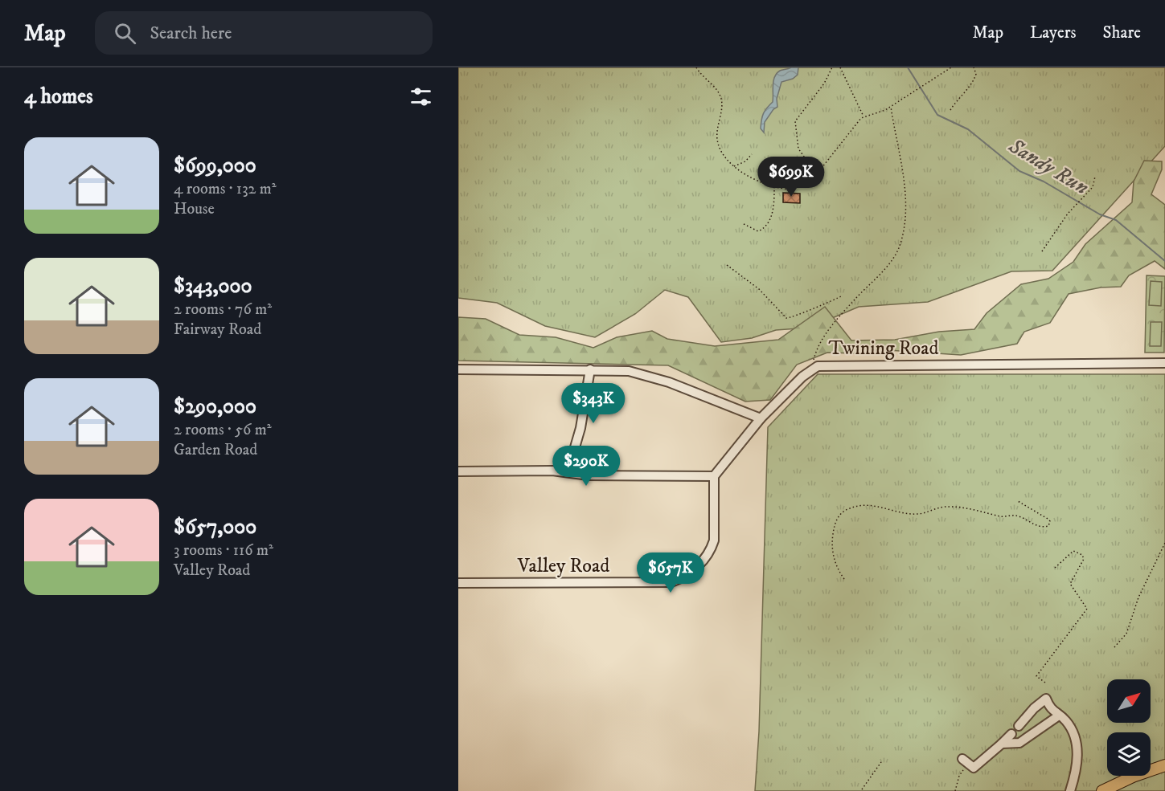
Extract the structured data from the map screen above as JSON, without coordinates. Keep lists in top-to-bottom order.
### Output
{
  "streets": {
    "street": ["Twining Road", "Valley Road"]
  },
  "water": ["Sandy Run"],
  "north": "top right",
  "page": {
    "header": "Map",
    "search": "Search here",
    "nav": ["Map", "Layers", "Share"],
    "heading": "4 homes",
    "list": [
      {
        "name": "$699,000",
        "note": "4 rooms · 132 m² · House"
      },
      {
        "name": "$343,000",
        "note": "2 rooms · 76 m² · Fairway Road"
      },
      {
        "name": "$290,000",
        "note": "2 rooms · 56 m² · Garden Road"
      },
      {
        "name": "$657,000",
        "note": "3 rooms · 116 m² · Valley Road"
      }
    ],
    "price": [
      "$699K",
      "$343K",
      "$290K",
      "$657K"
    ]
  }
}
